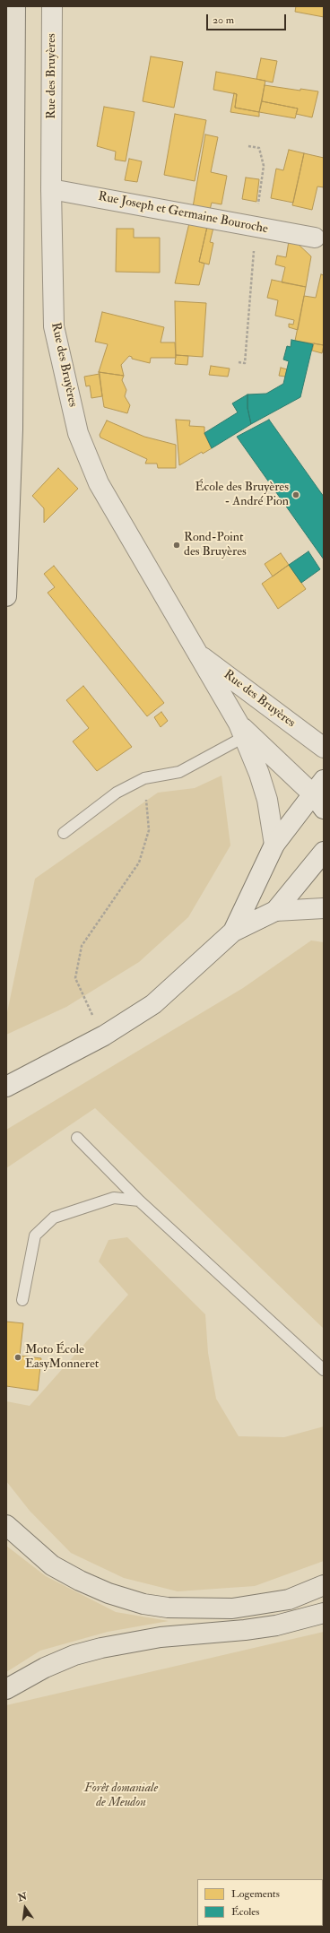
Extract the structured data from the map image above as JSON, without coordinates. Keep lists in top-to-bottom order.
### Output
{
  "streets": {
    "street": ["Rue des Bruyères", "Rue Joseph et Germaine Bouroche"]
  },
  "crossings": [
    ["Rue des Bruyères", "Rue Joseph et Germaine Bouroche"]
  ],
  "parks": ["Forêt domaniale de Meudon"],
  "places": ["École des Bruyères - André Pion", "Rond-Point des Bruyères", "Moto École EasyMonneret"],
  "legend": ["Logements", "Écoles"],
  "scale_bar": "20 m",
  "north": "top"
}
